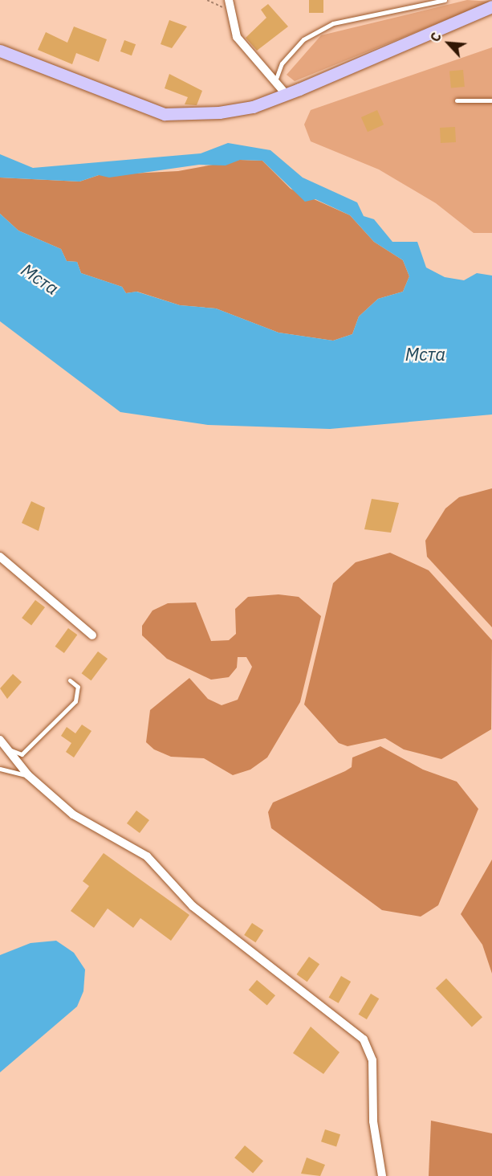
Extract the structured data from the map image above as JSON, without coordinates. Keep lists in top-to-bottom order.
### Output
{
  "water": ["Мста"],
  "north": "top left"
}
